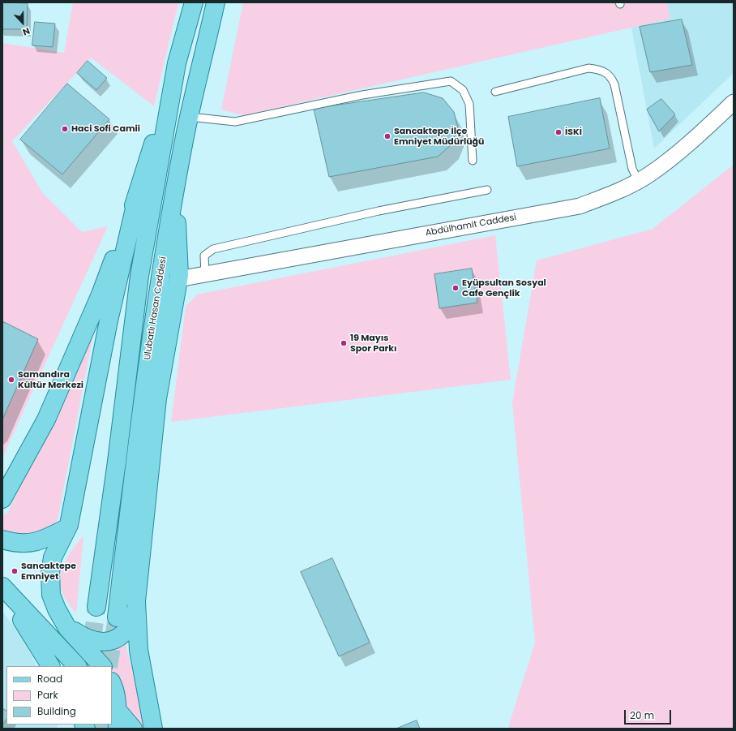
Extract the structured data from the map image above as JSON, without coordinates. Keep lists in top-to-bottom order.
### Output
{
  "streets": {
    "main road": ["Ulubatlı Hasan Caddesi"],
    "street": ["Abdülhamit Caddesi"]
  },
  "places": [
    "Haci Sofi Camii",
    "İSKİ",
    "Sancaktepe İlçe Emniyet Müdürlüğü",
    "Eyüpsultan Sosyal Cafe Gençlik",
    "19 Mayıs Spor Parkı",
    "Samandıra Kültür Merkezi",
    "Sancaktepe Emniyet"
  ],
  "legend": ["Road", "Park", "Building"],
  "scale_bar": "20 m",
  "north": "bottom"
}
